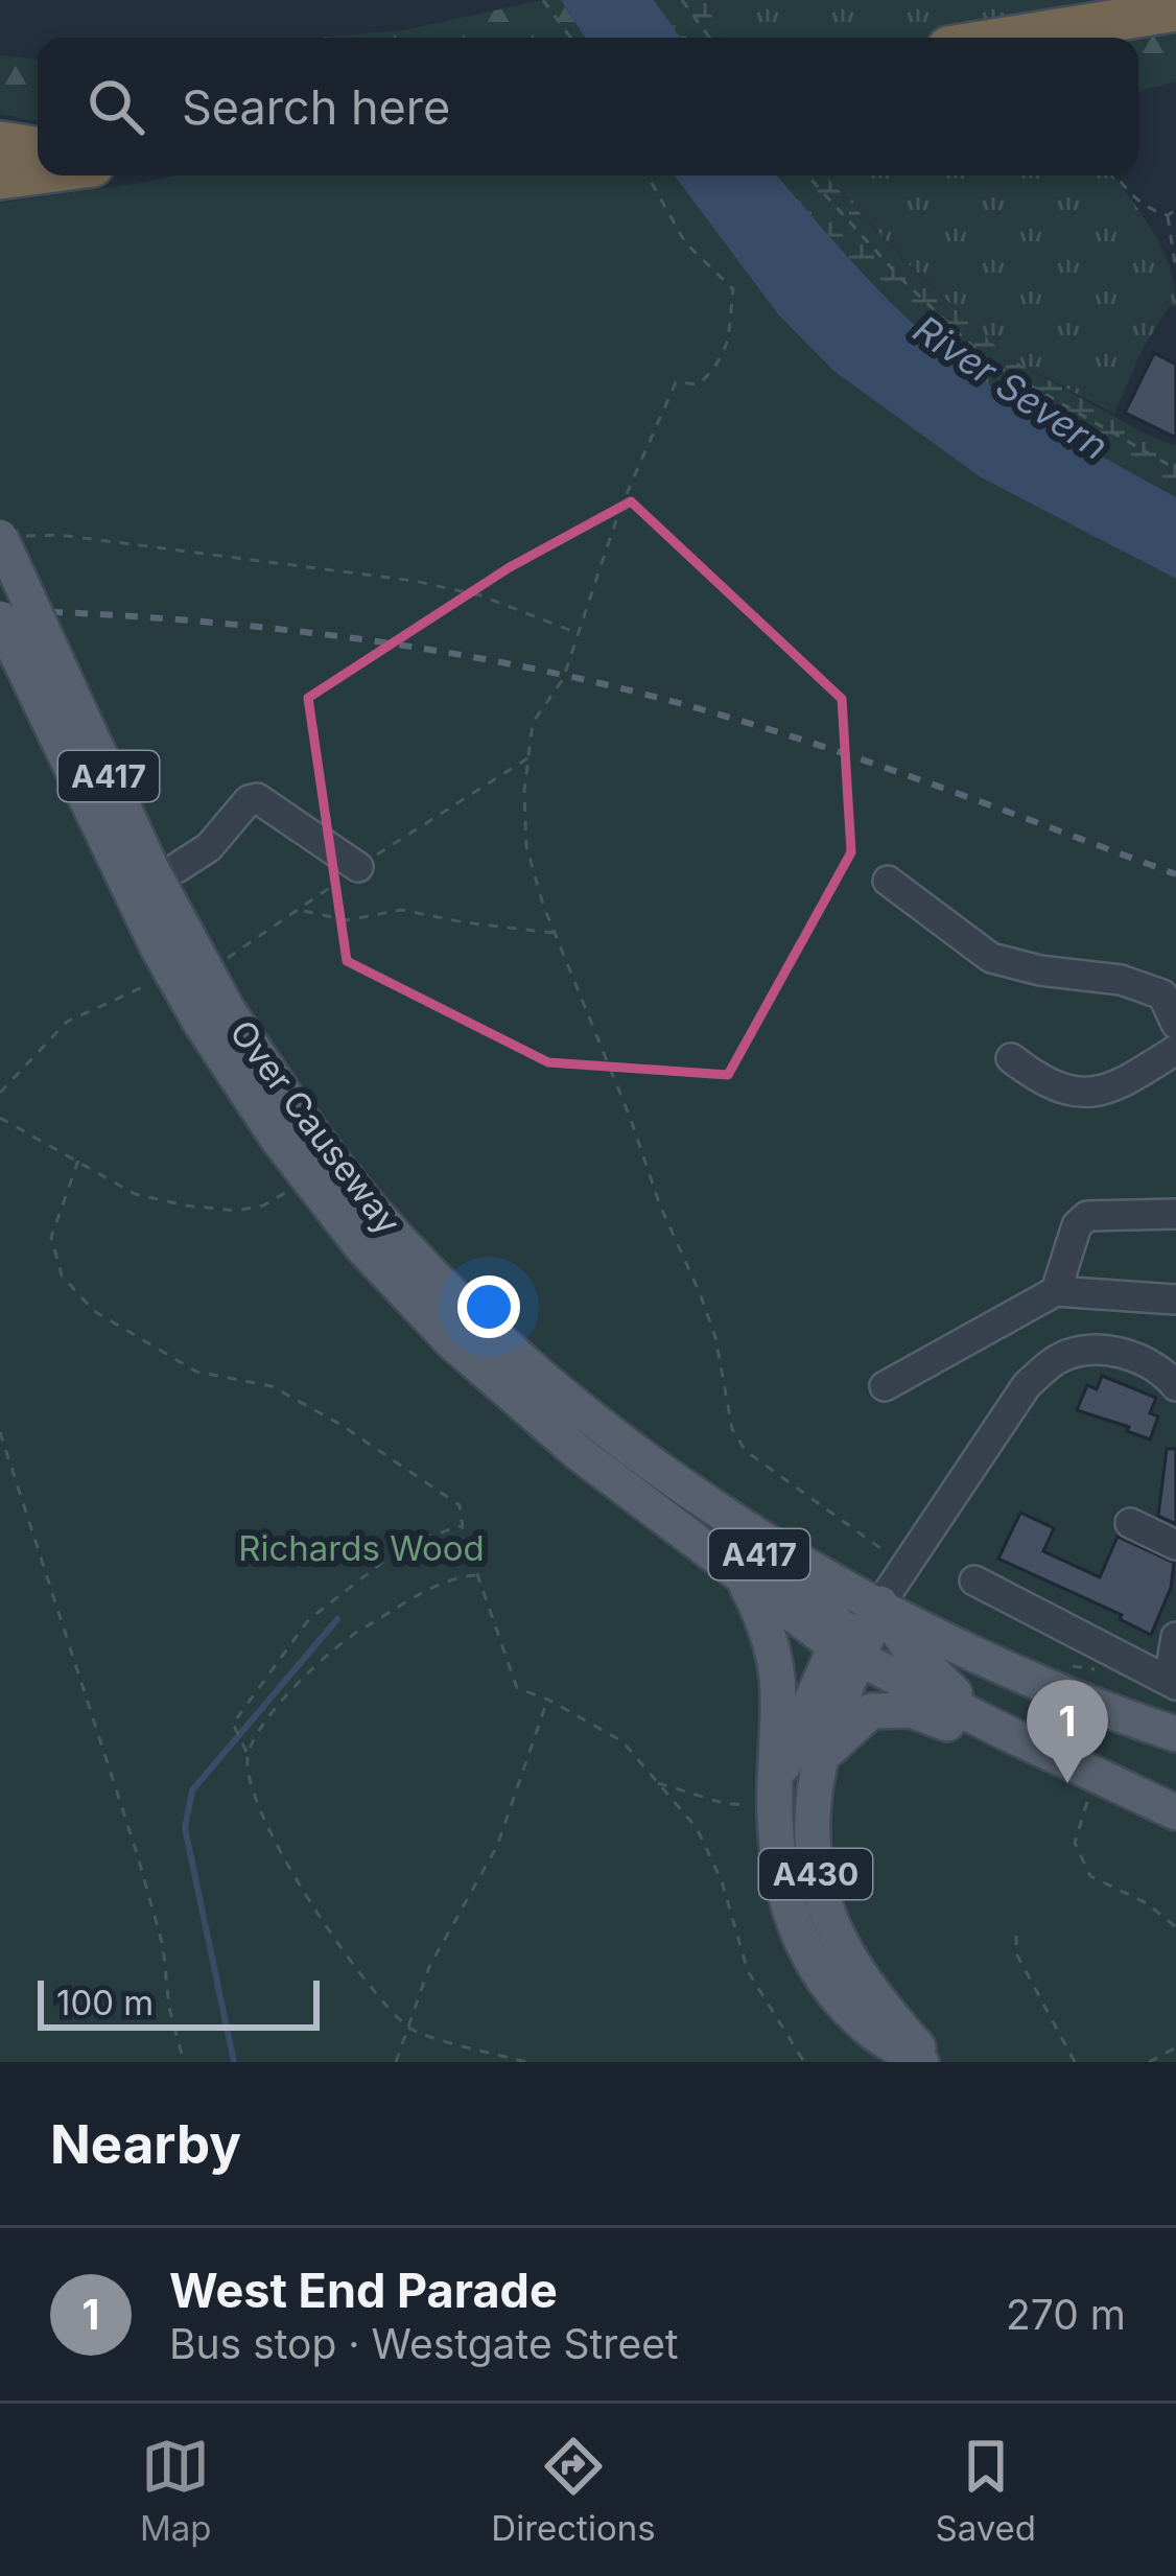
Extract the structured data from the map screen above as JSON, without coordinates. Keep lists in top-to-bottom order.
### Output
{
  "streets": {
    "main road": ["A417", "Over Causeway", "A430"]
  },
  "crossings": [
    ["A417", "Over Causeway"],
    ["A417", "A430"],
    ["Over Causeway", "A430"]
  ],
  "water": ["River Severn"],
  "parks": ["Richards Wood"],
  "scale_bar": "100 m",
  "page": {
    "search": "Search here",
    "pins": "1",
    "scale": "100 m",
    "heading": "Nearby",
    "list": [
      {
        "mark": "1",
        "name": "West End Parade",
        "note": "Bus stop · Westgate Street",
        "value": "270 m"
      }
    ],
    "nav": ["Map", "Directions", "Saved"]
  }
}
